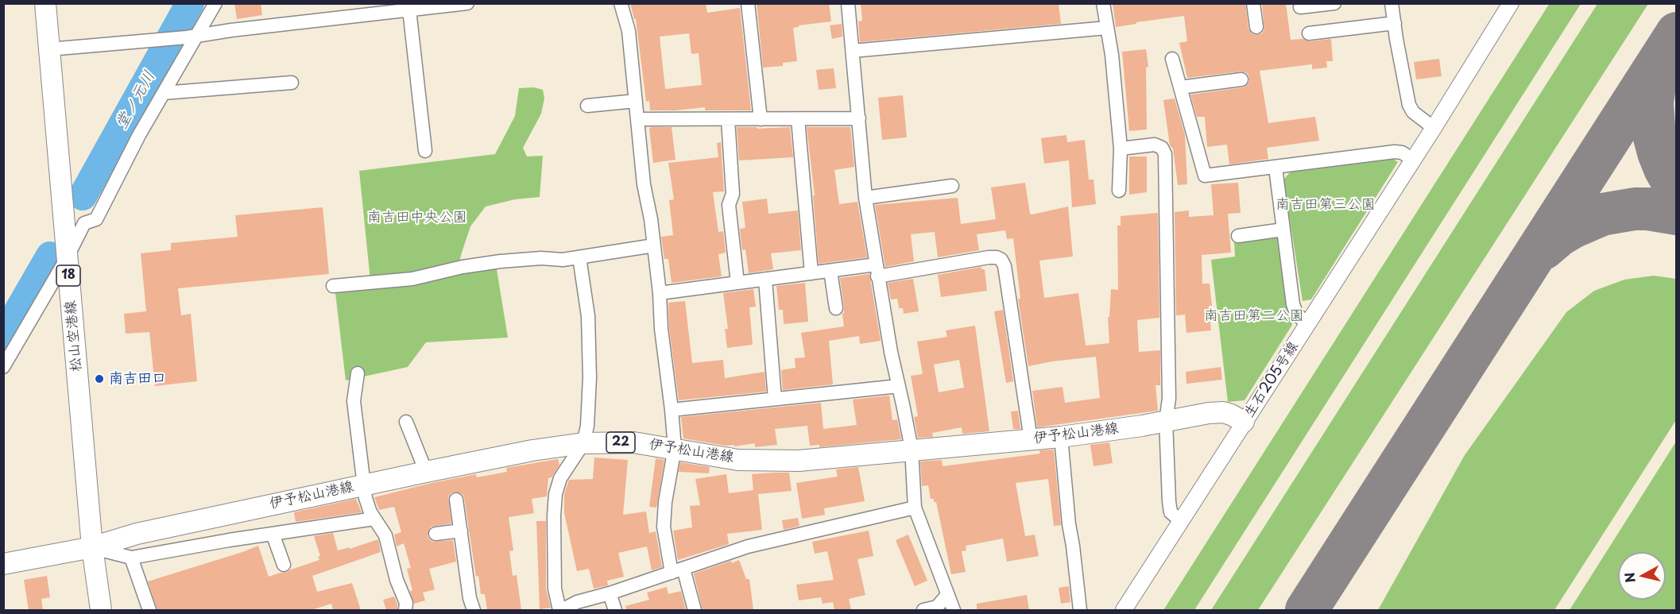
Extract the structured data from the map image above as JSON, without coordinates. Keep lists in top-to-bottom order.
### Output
{
  "streets": {
    "main road": [
      "18",
      "松山空港線",
      "伊予松山港線",
      "22"
    ],
    "street": ["生石205号線"]
  },
  "crossings": [
    ["松山空港線", "伊予松山港線"],
    ["生石205号線", "伊予松山港線"]
  ],
  "water": ["堂ノ元川"],
  "parks": ["南吉田第三公園", "南吉田中央公園", "南吉田第二公園"],
  "places": ["南吉田口"],
  "north": "left"
}
